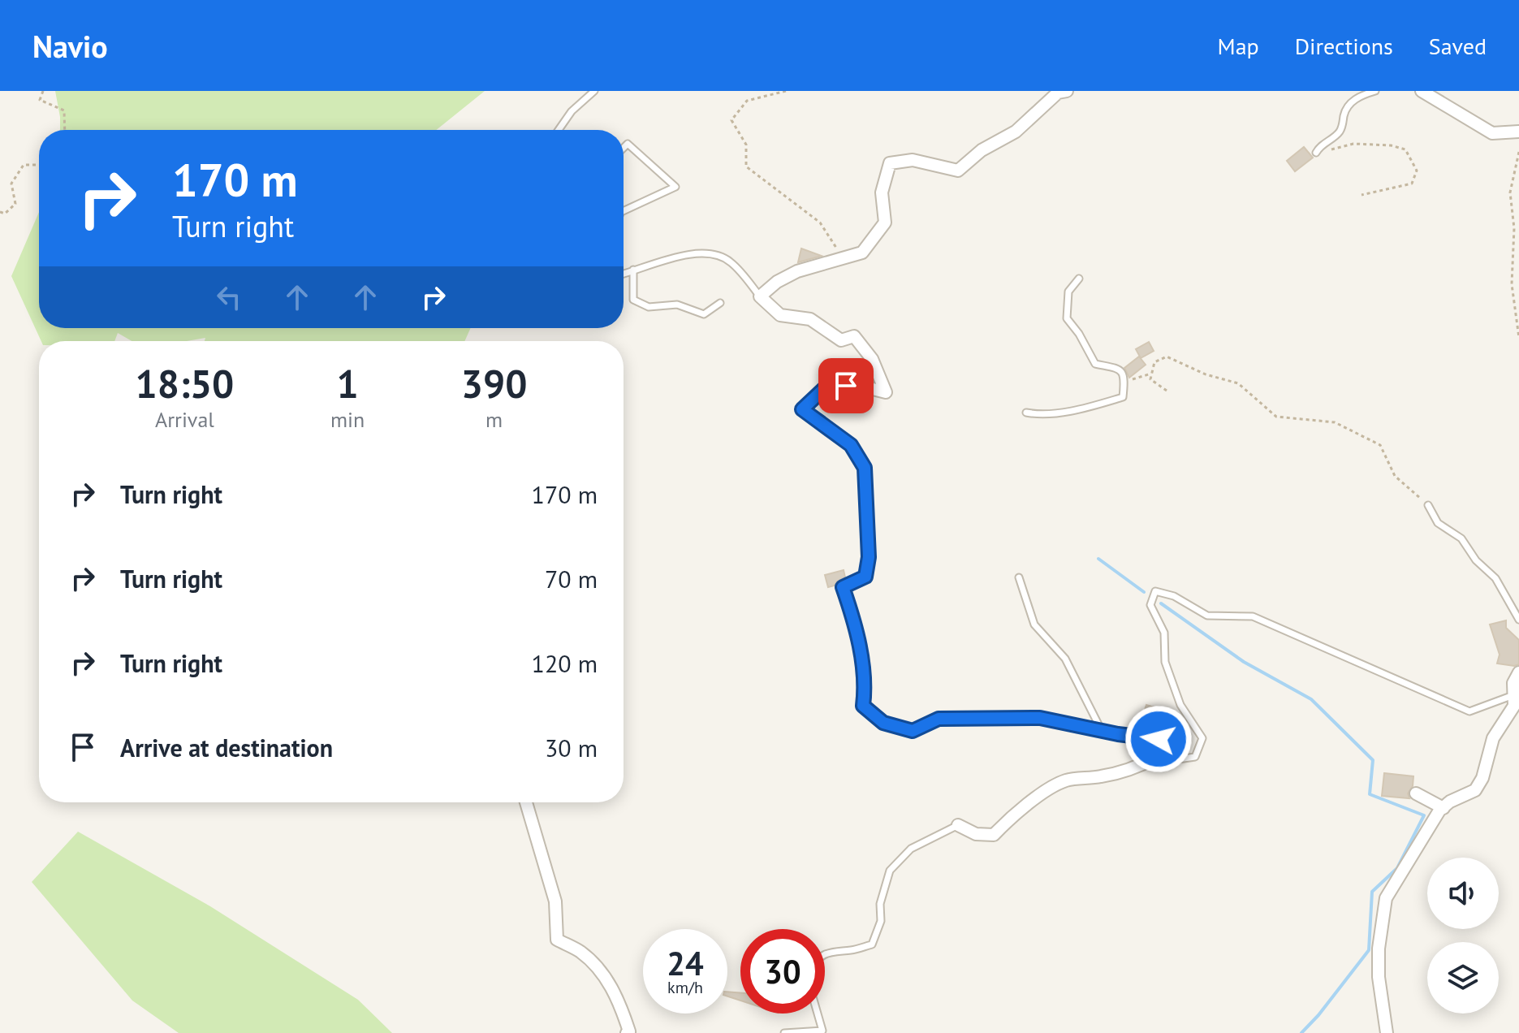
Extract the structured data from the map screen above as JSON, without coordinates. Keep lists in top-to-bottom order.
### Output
{
  "page": {
    "header": "Navio",
    "nav": ["Map", "Directions", "Saved"],
    "turn": ["170 m", "Turn right"],
    "eta": [
      "18:50",
      "Arrival",
      "1",
      "min",
      "390",
      "m"
    ],
    "list": [
      {
        "name": "Turn right",
        "value": "170 m"
      },
      {
        "name": "Turn right",
        "value": "70 m"
      },
      {
        "name": "Turn right",
        "value": "120 m"
      },
      {
        "name": "Arrive at destination",
        "value": "30 m"
      }
    ],
    "speed": "24 km/h",
    "limit": "30"
  }
}
